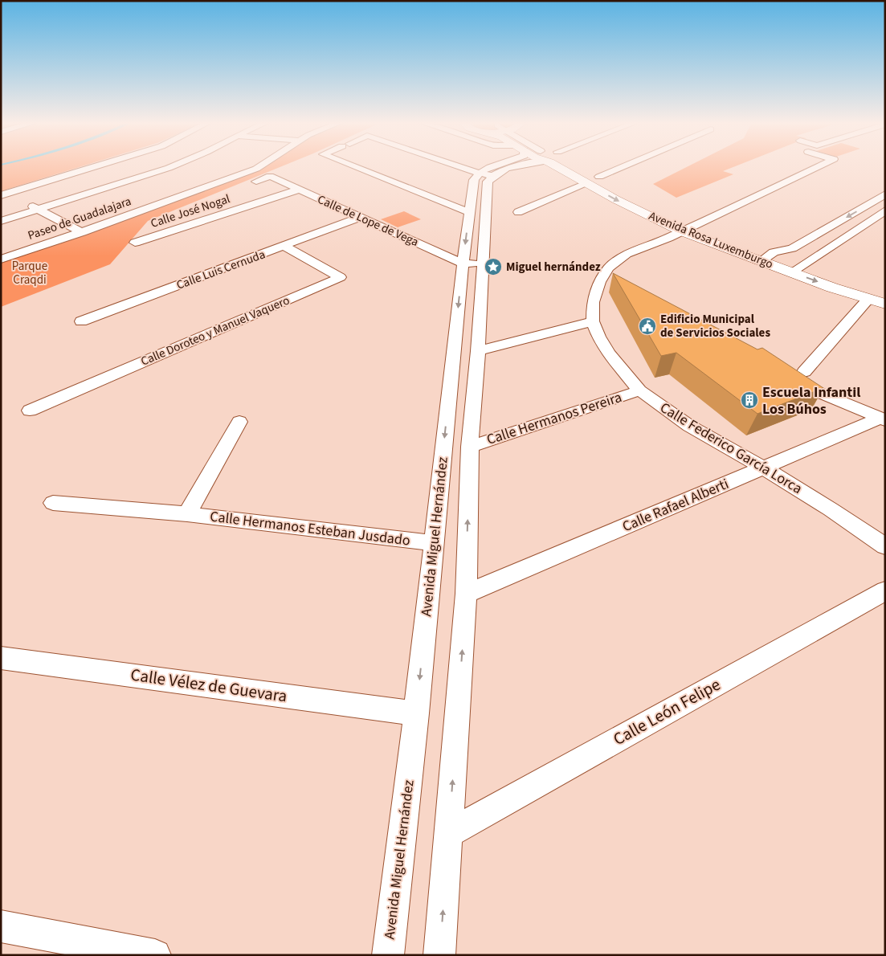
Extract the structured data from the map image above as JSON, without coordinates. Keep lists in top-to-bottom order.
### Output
{
  "streets": {
    "main road": ["Avenida Rosa Luxemburgo"],
    "street": [
      "Calle José Nogal",
      "Paseo de Guadalajara",
      "Calle de Lope de Vega",
      "Calle Luis Cernuda",
      "Calle Doroteo y Manuel Vaquero",
      "Calle Hermanos Pereira",
      "Calle Federico García Lorca",
      "Calle Rafael Alberti",
      "Calle Hermanos Esteban Jusdado",
      "Avenida Miguel Hernández",
      "Calle Vélez de Guevara",
      "Calle León Felipe"
    ]
  },
  "crossings": [
    ["Calle José Nogal", "Calle de Lope de Vega"],
    ["Calle de Lope de Vega", "Calle Luis Cernuda"],
    ["Calle de Lope de Vega", "Avenida Miguel Hernández"],
    ["Avenida Rosa Luxemburgo", "Calle Federico García Lorca"],
    ["Calle Luis Cernuda", "Calle Doroteo y Manuel Vaquero"],
    ["Calle Hermanos Pereira", "Calle Federico García Lorca"],
    ["Calle Hermanos Pereira", "Avenida Miguel Hernández"],
    ["Calle Federico García Lorca", "Calle Rafael Alberti"],
    ["Calle Rafael Alberti", "Avenida Miguel Hernández"],
    ["Calle Hermanos Esteban Jusdado", "Avenida Miguel Hernández"],
    ["Avenida Miguel Hernández", "Calle Vélez de Guevara"],
    ["Avenida Miguel Hernández", "Calle León Felipe"]
  ],
  "one_way": ["Avenida Rosa Luxemburgo"],
  "parks": ["Parque Craqdi"],
  "places": {
    "place": ["Miguel hernández"],
    "public building": ["Edificio Municipal de Servicios Sociales"],
    "building": ["Escuela Infantil Los Búhos"]
  }
}
